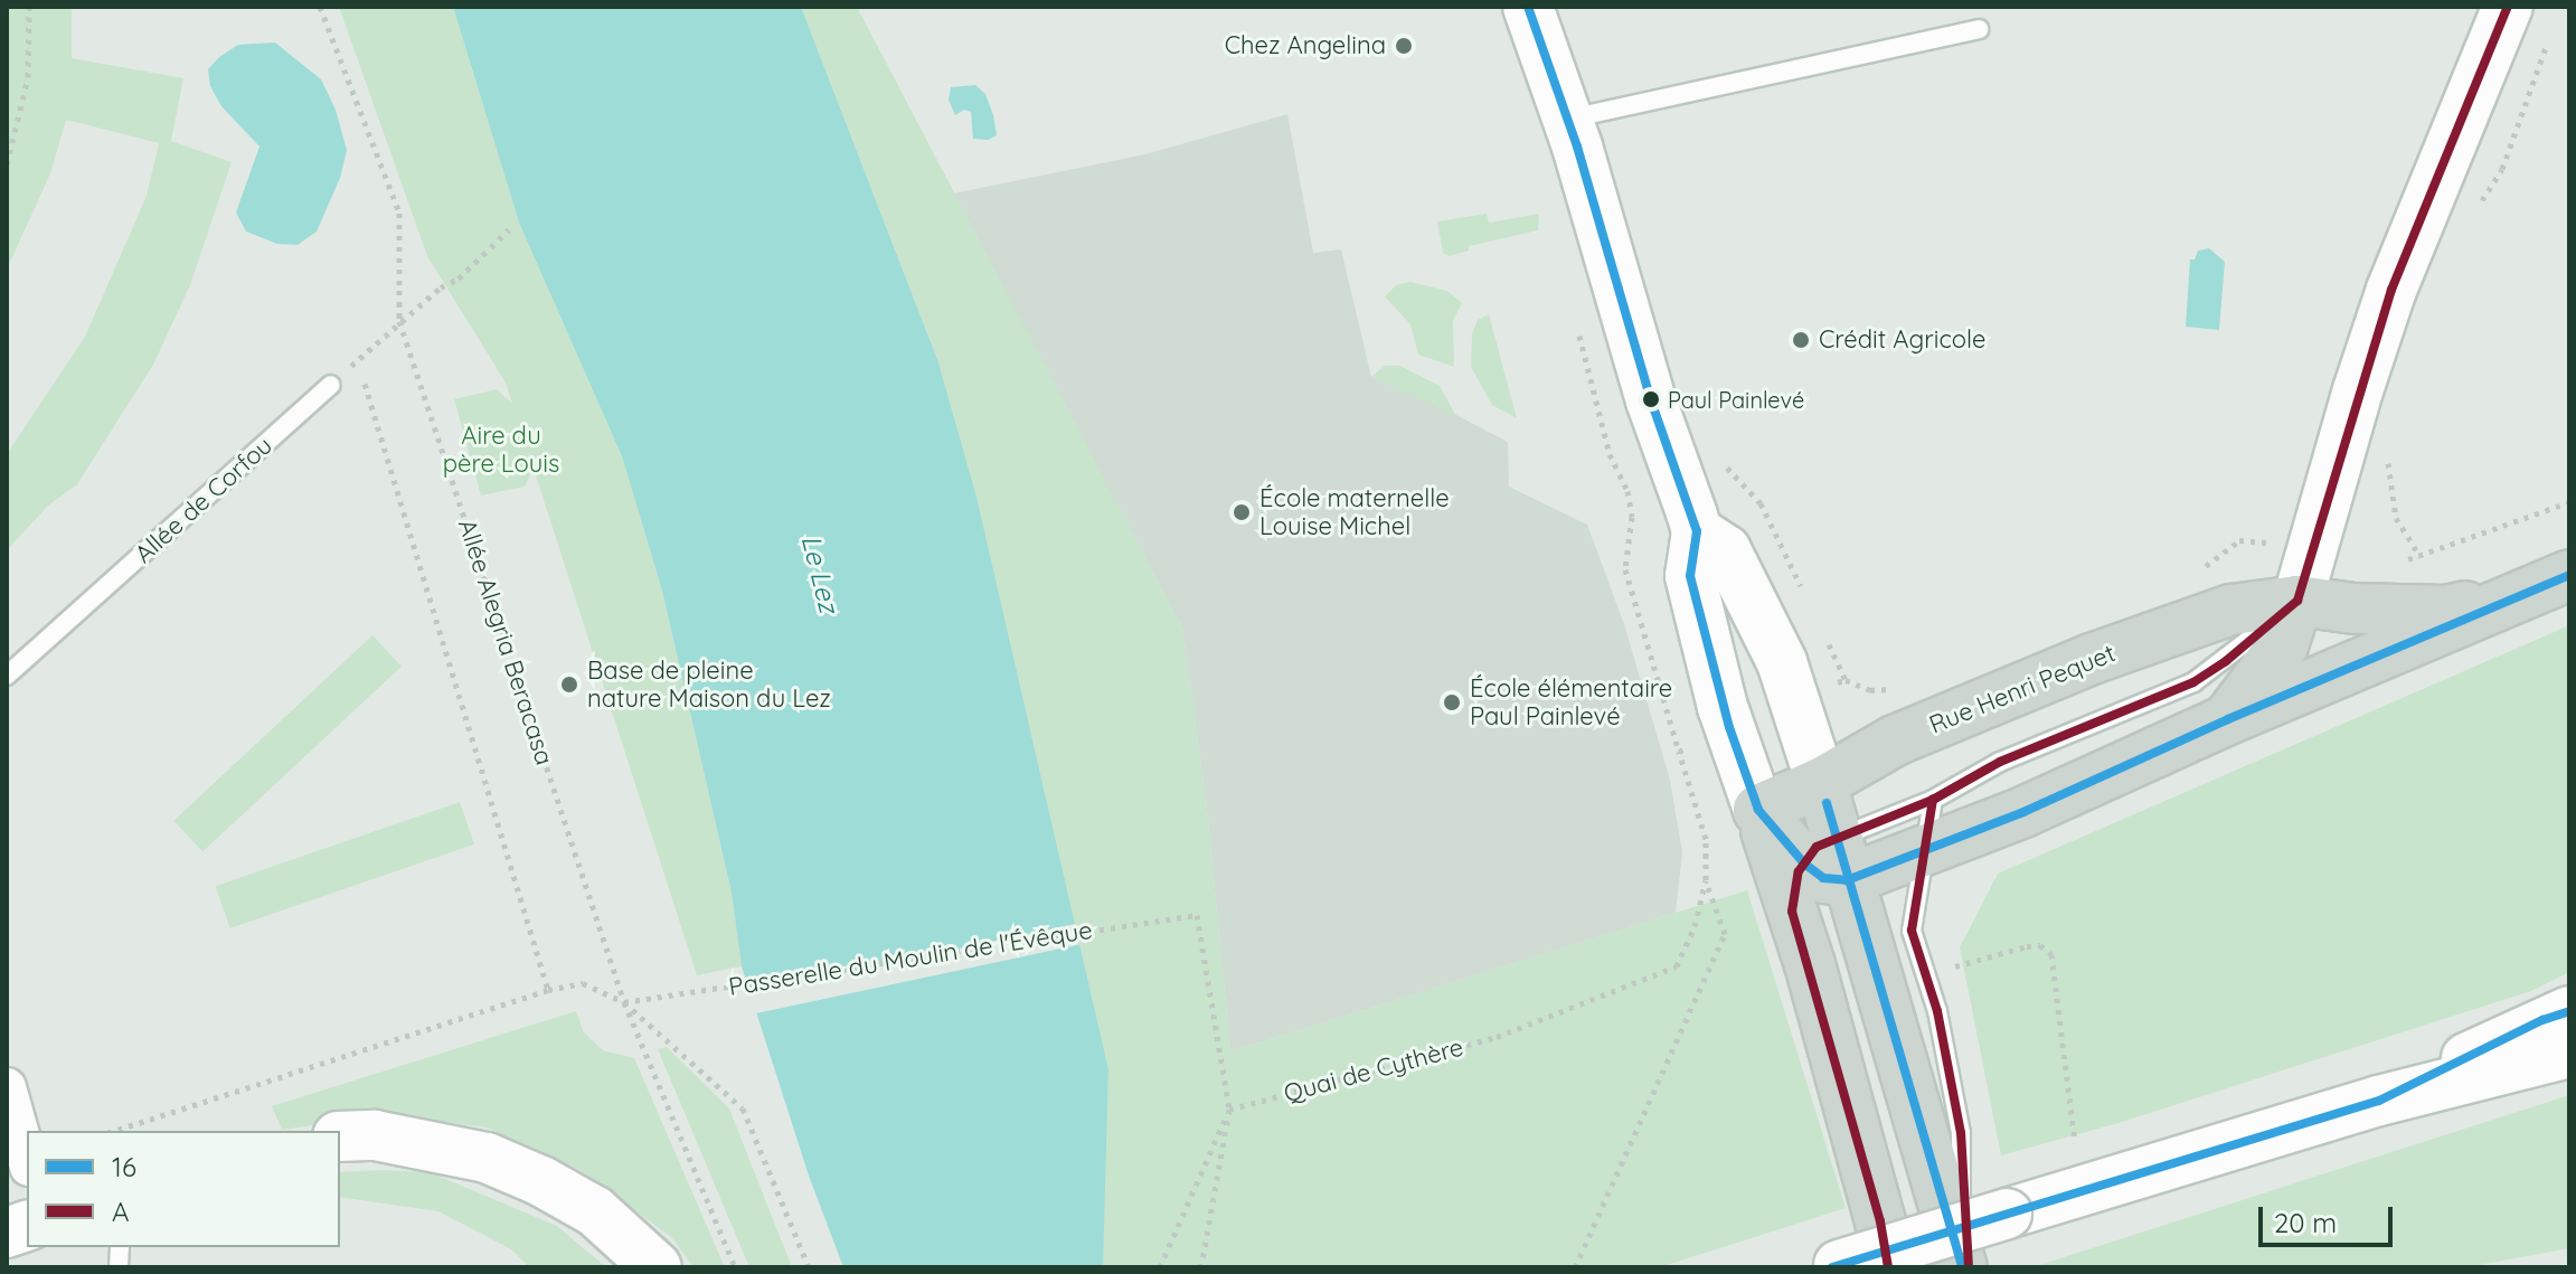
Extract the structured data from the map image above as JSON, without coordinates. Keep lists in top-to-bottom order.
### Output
{
  "streets": {
    "main road": ["Rue Henri Pequet"],
    "lane": ["Allée de Corfou"],
    "path": ["Allée Alegria Beracasa", "Passerelle du Moulin de l'Évêque", "Quai de Cythère"]
  },
  "crossings": [
    ["Allée Alegria Beracasa", "Passerelle du Moulin de l'Évêque"],
    ["Passerelle du Moulin de l'Évêque", "Quai de Cythère"]
  ],
  "water": ["Le Lez"],
  "parks": ["Aire du père Louis"],
  "places": [
    "Chez Angelina",
    "Crédit Agricole",
    "Paul Painlevé",
    "École maternelle Louise Michel",
    "Base de pleine nature Maison du Lez",
    "École élémentaire Paul Painlevé"
  ],
  "lines": ["transit line 16", "transit line A"],
  "legend": ["16", "A"],
  "scale_bar": "20 m"
}
